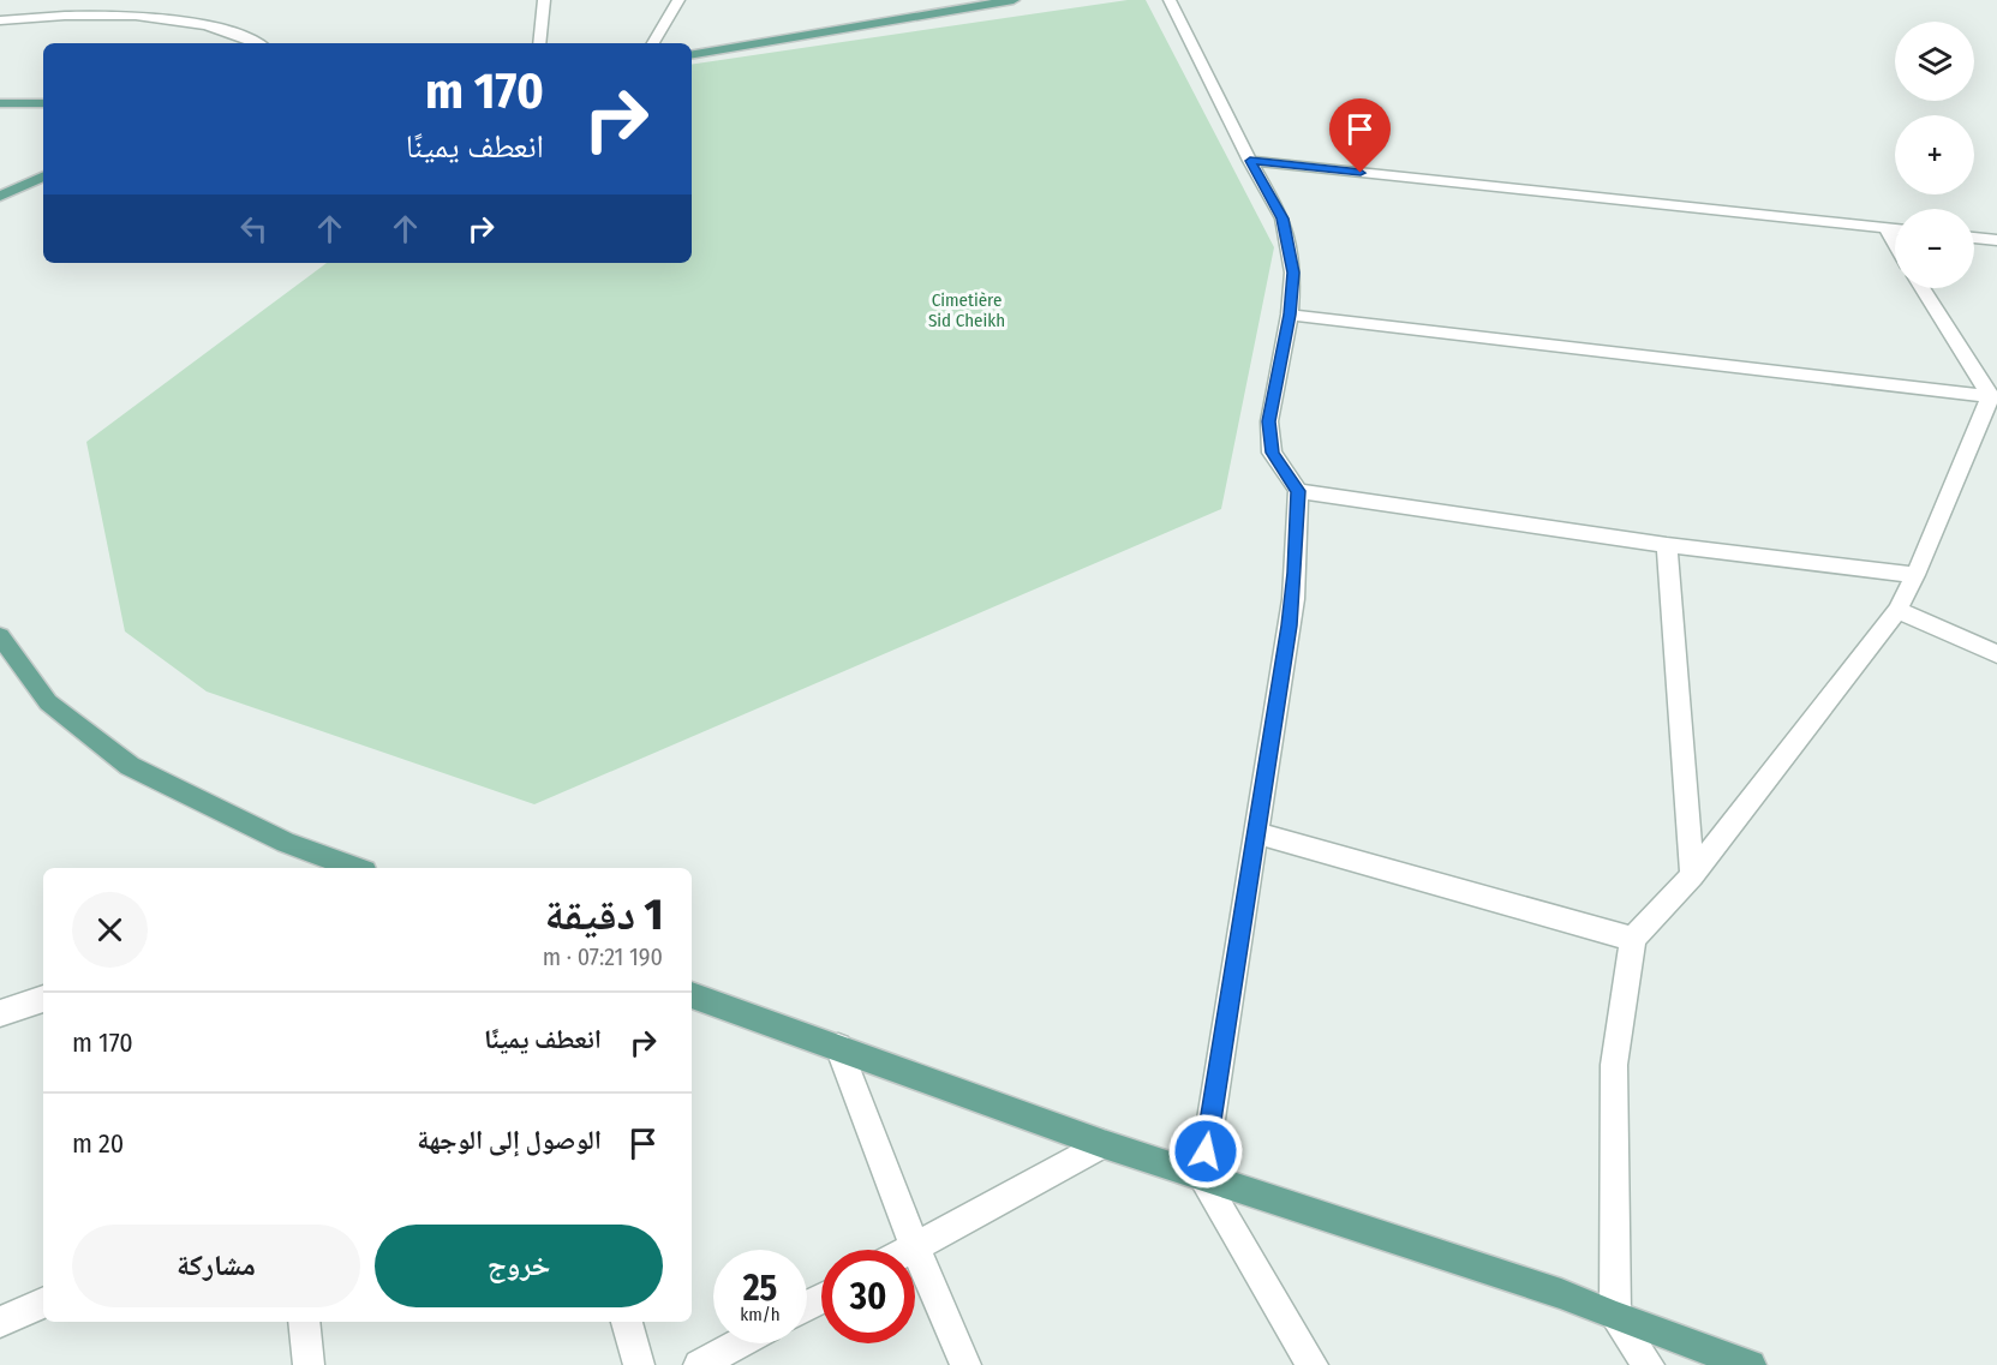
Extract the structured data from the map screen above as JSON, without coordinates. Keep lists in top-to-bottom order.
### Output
{
  "parks": ["Cimetière Sid Cheikh"],
  "page": {
    "map_buttons": ["+", "−"],
    "turn": ["170 m", "انعطف يمينًا"],
    "heading": ["1 دقيقة", "190 m · 07:21"],
    "list": [
      {
        "name": "انعطف يمينًا",
        "value": "170 m"
      },
      {
        "name": "الوصول إلى الوجهة",
        "value": "20 m"
      }
    ],
    "buttons": ["خروج", "مشاركة"],
    "speed": "25 km/h",
    "limit": "30"
  }
}
